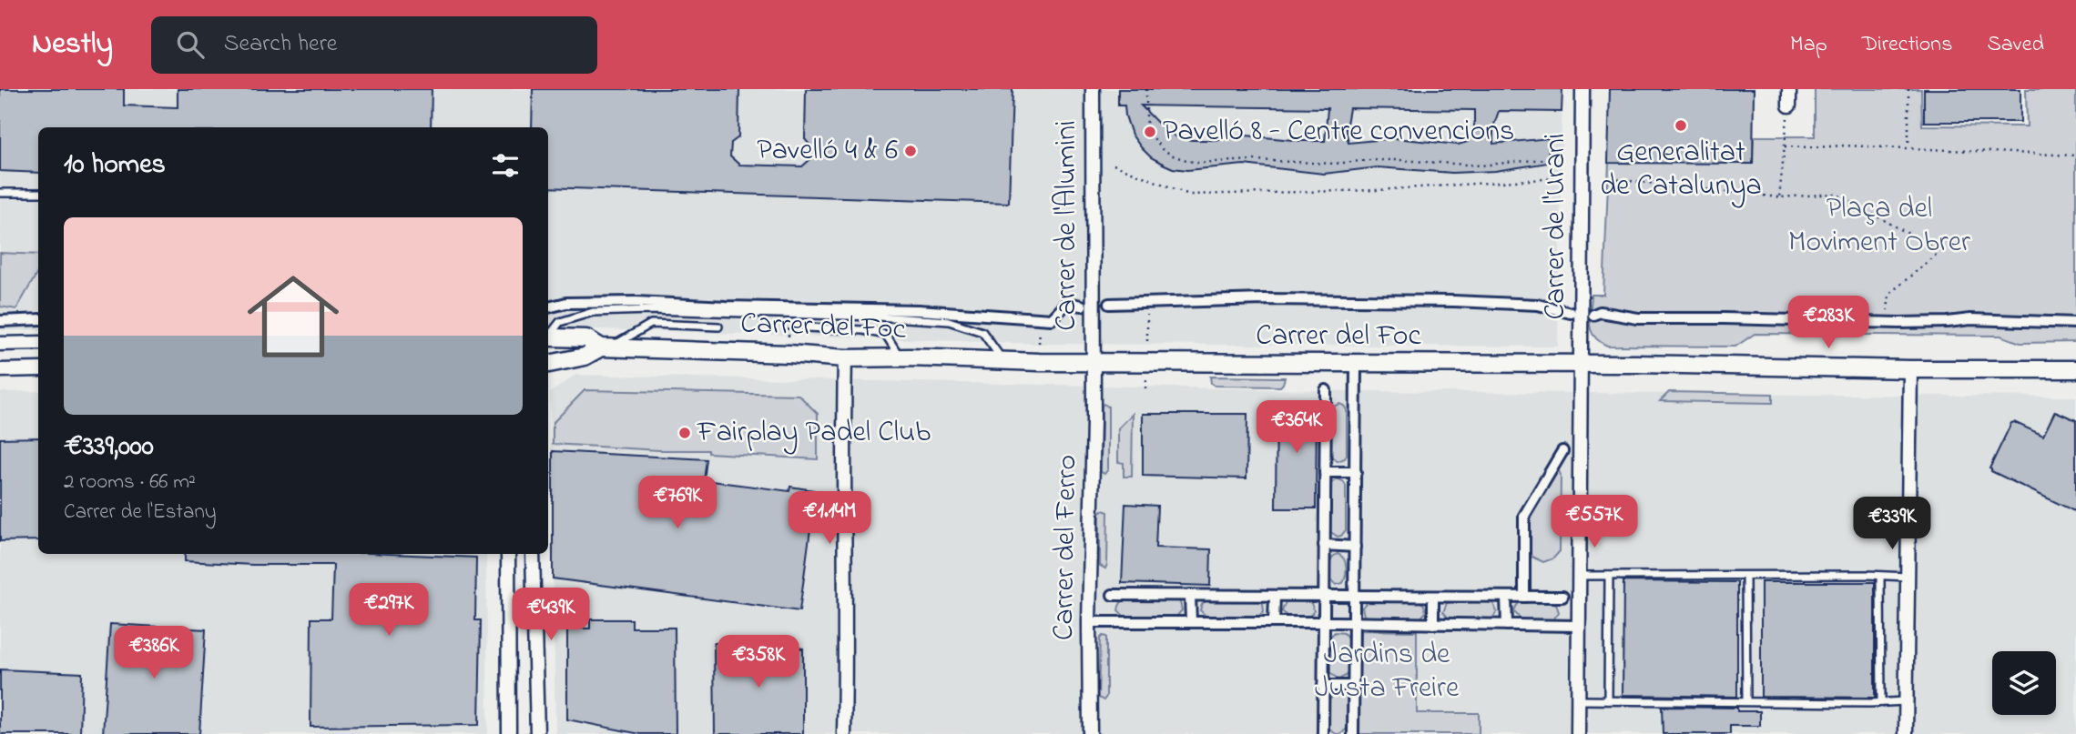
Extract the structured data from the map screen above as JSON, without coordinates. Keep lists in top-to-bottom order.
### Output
{
  "streets": {
    "street": [
      "Carrer de l'Alumini",
      "Carrer de l'Urani",
      "Carrer del Foc",
      "Carrer del Ferro"
    ]
  },
  "crossings": [
    ["Carrer de l'Alumini", "Carrer del Foc"],
    ["Carrer de l'Alumini", "Carrer del Ferro"],
    ["Carrer de l'Urani", "Carrer del Foc"],
    ["Carrer del Foc", "Carrer del Ferro"]
  ],
  "parks": ["Plaça del Moviment Obrer", "Jardins de Justa Freire"],
  "places": [
    "Generalitat de Catalunya",
    "Pavelló 8 - Centre convencions",
    "Pavelló 4 & 6",
    "Fairplay Padel Club"
  ],
  "page": {
    "header": "Nestly",
    "search": "Search here",
    "nav": ["Map", "Directions", "Saved"],
    "heading": "10 homes",
    "list": [
      {
        "name": "€339,000",
        "note": "2 rooms · 66 m² · Carrer de l'Estany"
      }
    ],
    "price": [
      "€283K",
      "€364K",
      "€769K",
      "€1.14M",
      "€557K",
      "€339K",
      "€297K",
      "€439K",
      "€386K",
      "€358K"
    ]
  }
}
